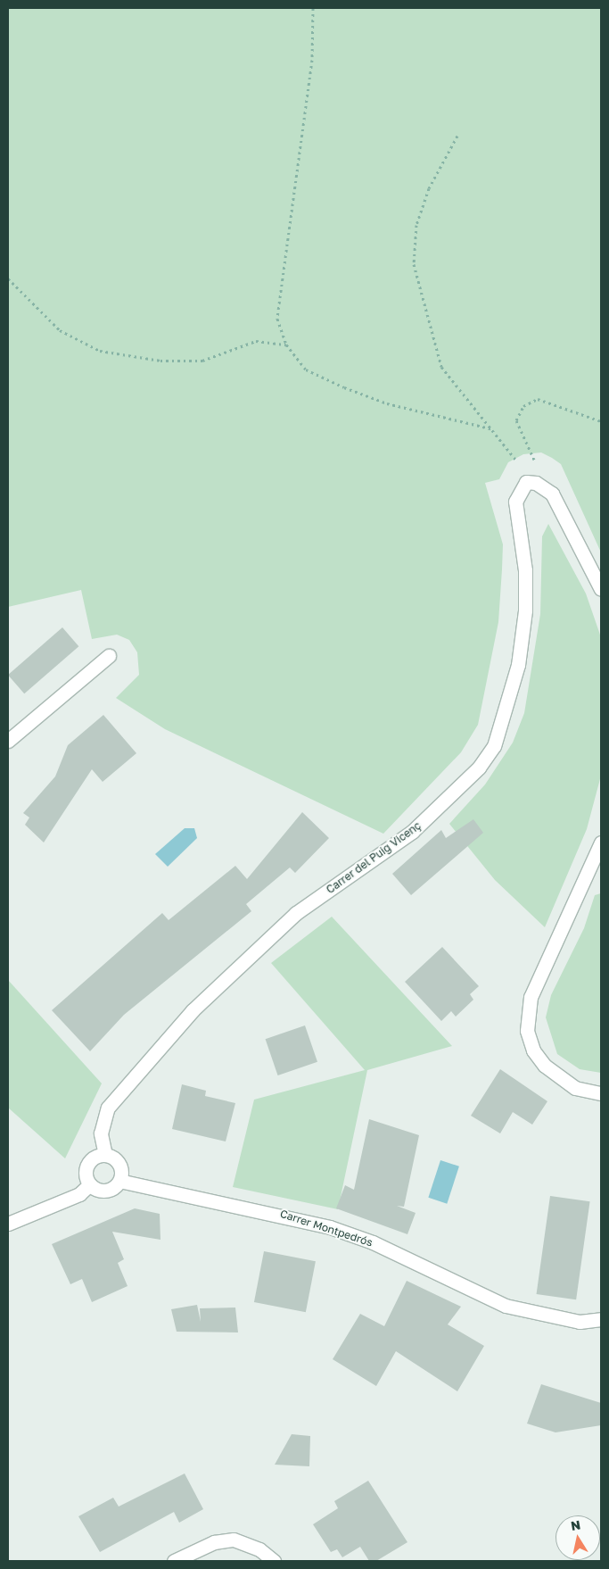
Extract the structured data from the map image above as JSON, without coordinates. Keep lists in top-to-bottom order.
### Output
{
  "streets": {
    "street": ["Carrer del Puig Vicenç", "Carrer Montpedrós"]
  },
  "crossings": [
    ["Carrer del Puig Vicenç", "Carrer Montpedrós"]
  ],
  "north": "top"
}
